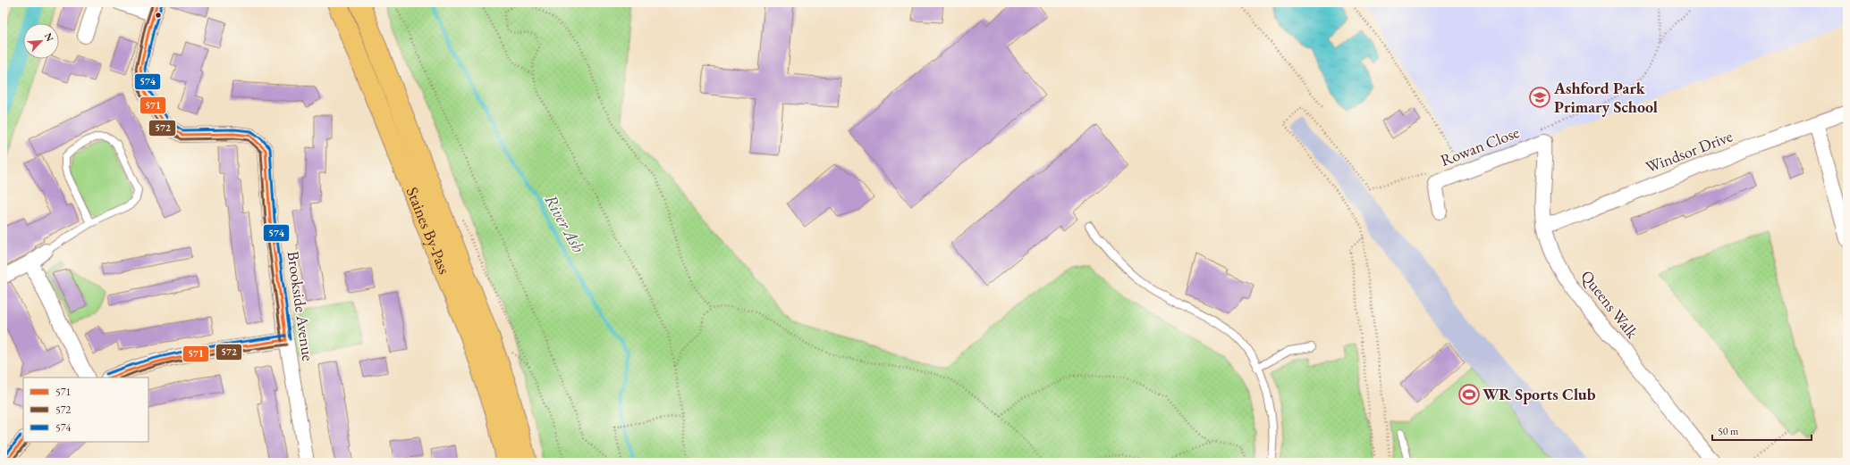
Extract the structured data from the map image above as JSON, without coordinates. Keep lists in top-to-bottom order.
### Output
{
  "streets": {
    "highway": ["Staines By-Pass"],
    "street": [
      "Rowan Close",
      "Windsor Drive",
      "Queens Walk",
      "Brookside Avenue"
    ]
  },
  "crossings": [
    ["Rowan Close", "Queens Walk"],
    ["Windsor Drive", "Queens Walk"]
  ],
  "water": ["River Ash"],
  "places": {
    "school or university": ["Ashford Park Primary School"],
    "sports": ["WR Sports Club"]
  },
  "lines": ["transit line 571", "transit line 572", "transit line 574"],
  "legend": ["571", "572", "574"],
  "scale_bar": "50 m",
  "north": "top right"
}
